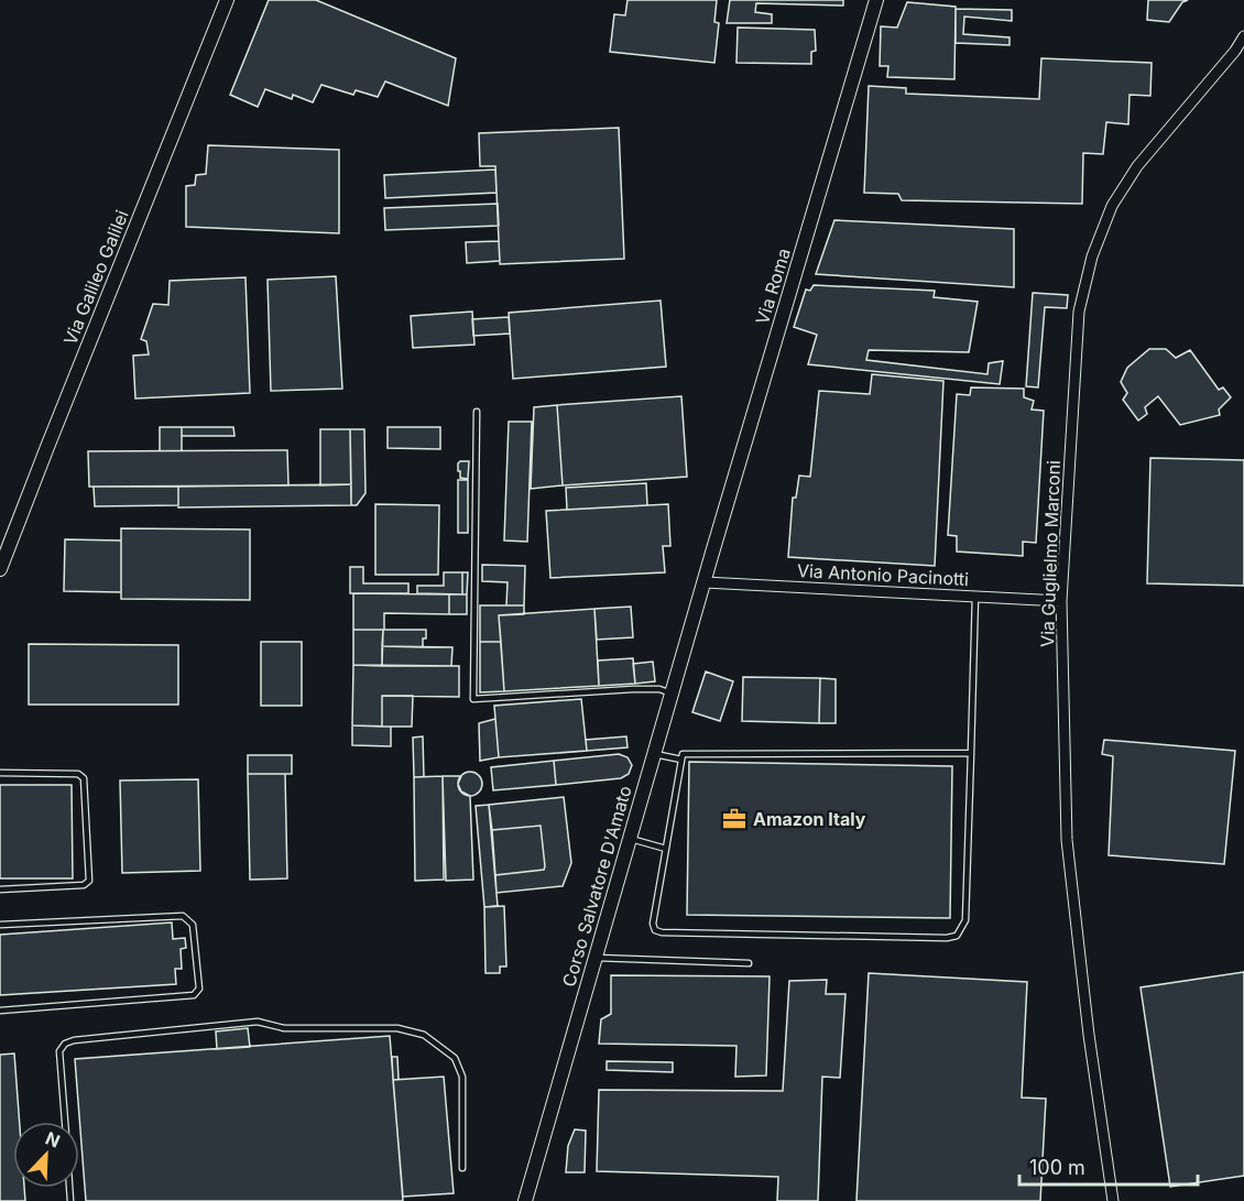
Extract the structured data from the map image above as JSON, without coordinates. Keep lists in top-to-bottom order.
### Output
{
  "streets": {
    "street": [
      "Via Galileo Galilei",
      "Via Roma",
      "Via Guglielmo Marconi",
      "Via Antonio Pacinotti",
      "Corso Salvatore D'Amato"
    ]
  },
  "crossings": [
    ["Via Roma", "Via Antonio Pacinotti"],
    ["Via Roma", "Corso Salvatore D'Amato"],
    ["Via Guglielmo Marconi", "Via Antonio Pacinotti"],
    ["Via Antonio Pacinotti", "Corso Salvatore D'Amato"]
  ],
  "places": {
    "office": ["Amazon Italy"]
  },
  "scale_bar": "100 m",
  "north": "top right"
}
